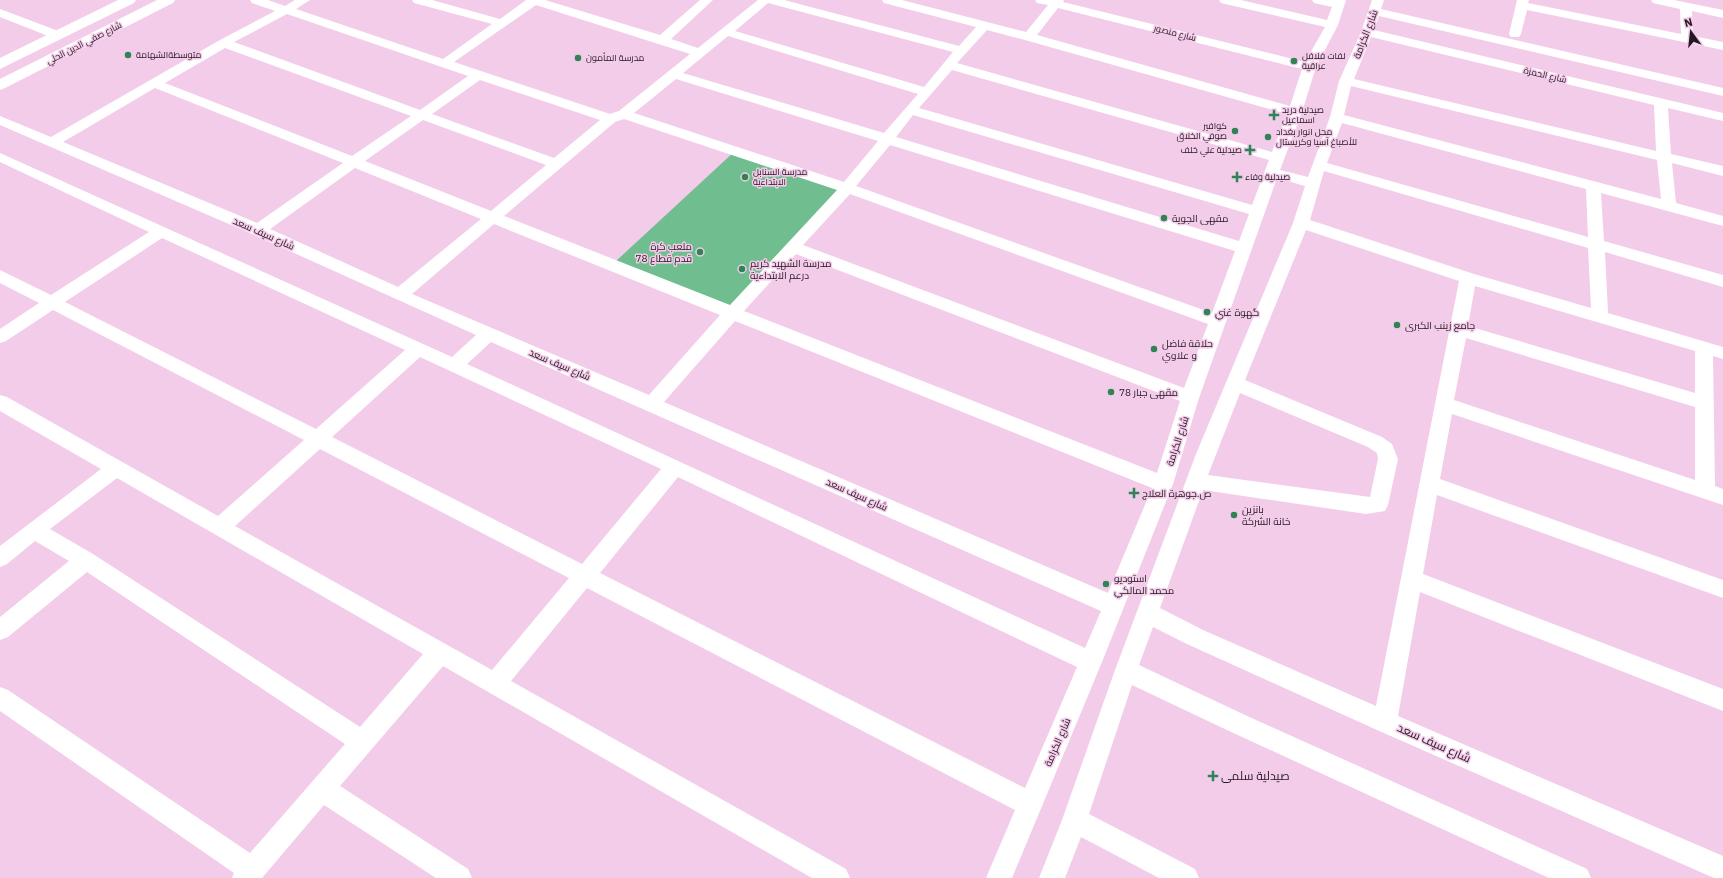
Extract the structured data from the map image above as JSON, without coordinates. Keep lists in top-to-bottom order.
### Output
{
  "streets": {
    "main road": ["شارع صفي الدين الحلي"],
    "street": [
      "شارع منصور",
      "شارع الكرامة",
      "شارع الحمزة",
      "شارع سيف سعد"
    ]
  },
  "crossings": [
    ["شارع منصور", "شارع الكرامة"],
    ["شارع الكرامة", "شارع الحمزة"],
    ["شارع الكرامة", "شارع سيف سعد"]
  ],
  "places": {
    "other": [
      "متوسطةالشهامة",
      "مدرسة المأمون",
      "لفات فلافل عراقية",
      "كوافير صوفي الخلاق",
      "محل انوار بغداد للأصباغ آسيا وكريستال",
      "مدرسة السنابل الابتداءية",
      "مقهى الجوية",
      "ملعب كرة قدم قطاع 78",
      "مدرسة الشهيد كريم درعم الابتداءية",
      "گهوة غني",
      "جامع زينب الكبرى",
      "حلاقة فاضل و علاوي",
      "مقهى جبار 78",
      "بانزين خانة الشركة",
      "استوديو محمد المالكي"
    ],
    "health": [
      "صيدلية دريد اسماعيل",
      "صيدلية علي خلف",
      "صيدلية وفاء",
      "ص.جوهرة العلاج",
      "صيدلية سلمى"
    ]
  },
  "north": "top"
}
